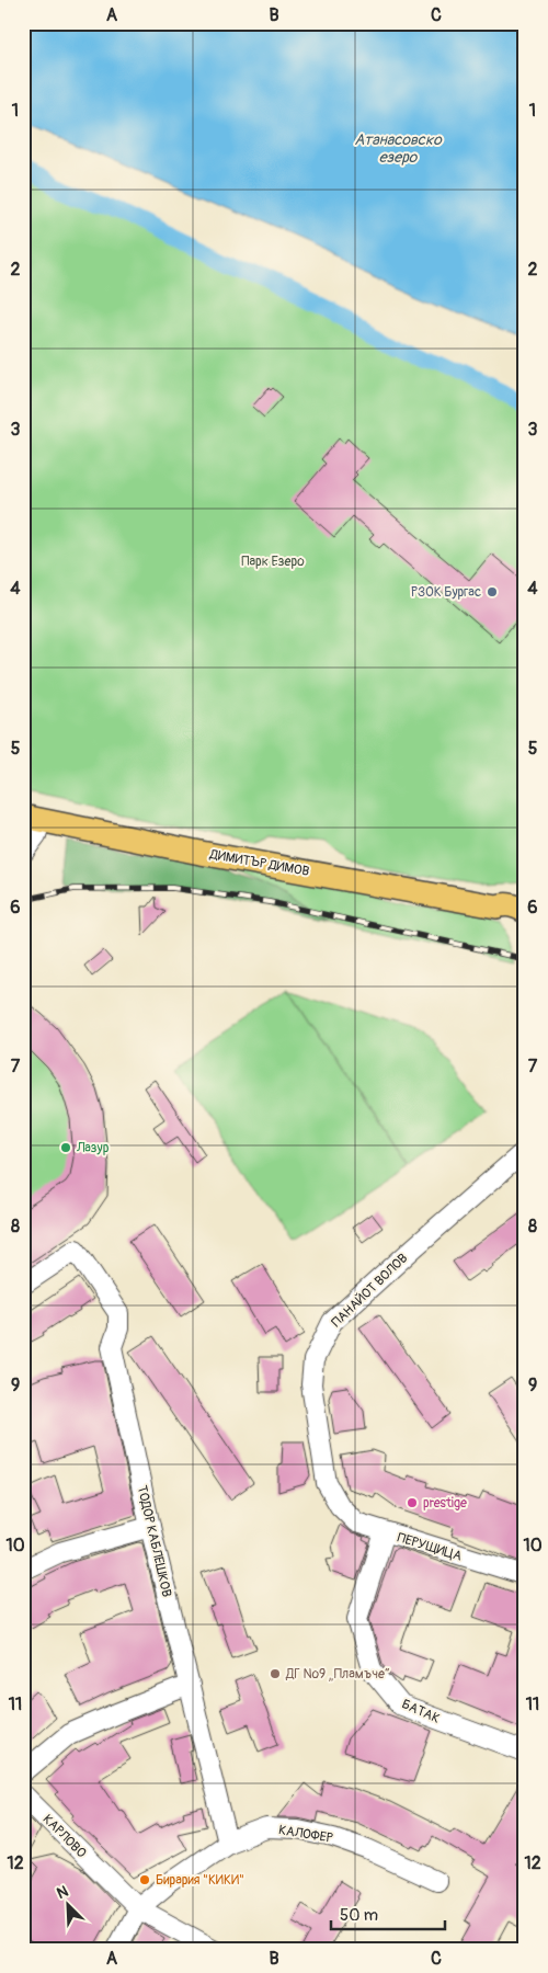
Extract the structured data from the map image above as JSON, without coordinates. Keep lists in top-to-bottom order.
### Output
{
  "streets": {
    "main road": ["ДИМИТЪР ДИМОВ"],
    "street": [
      "ПАНАЙОТ ВОЛОВ",
      "ТОДОР КАБЛЕШКОВ",
      "ПЕРУЩИЦА",
      "БАТАК",
      "КАЛОФЕР",
      "КАРЛОВО"
    ]
  },
  "crossings": [
    ["ПАНАЙОТ ВОЛОВ", "ПЕРУЩИЦА"],
    ["ТОДОР КАБЛЕШКОВ", "КАЛОФЕР"],
    ["ПЕРУЩИЦА", "БАТАК"],
    ["КАЛОФЕР", "КАРЛОВО"]
  ],
  "water": ["Атанасовско езеро"],
  "parks": ["Парк Езеро"],
  "places": [
    "РЗОК Бургас",
    "Лазур",
    "prestige",
    "ДГ №9 „Пламъче“",
    "Бирария \"КИКИ\""
  ],
  "scale_bar": "50 m",
  "north": "top left",
  "grid": {
    "columns": ["A", "B", "C"],
    "rows": [
      "1",
      "2",
      "3",
      "4",
      "5",
      "6",
      "7",
      "8",
      "9",
      "10",
      "11",
      "12"
    ]
  }
}
